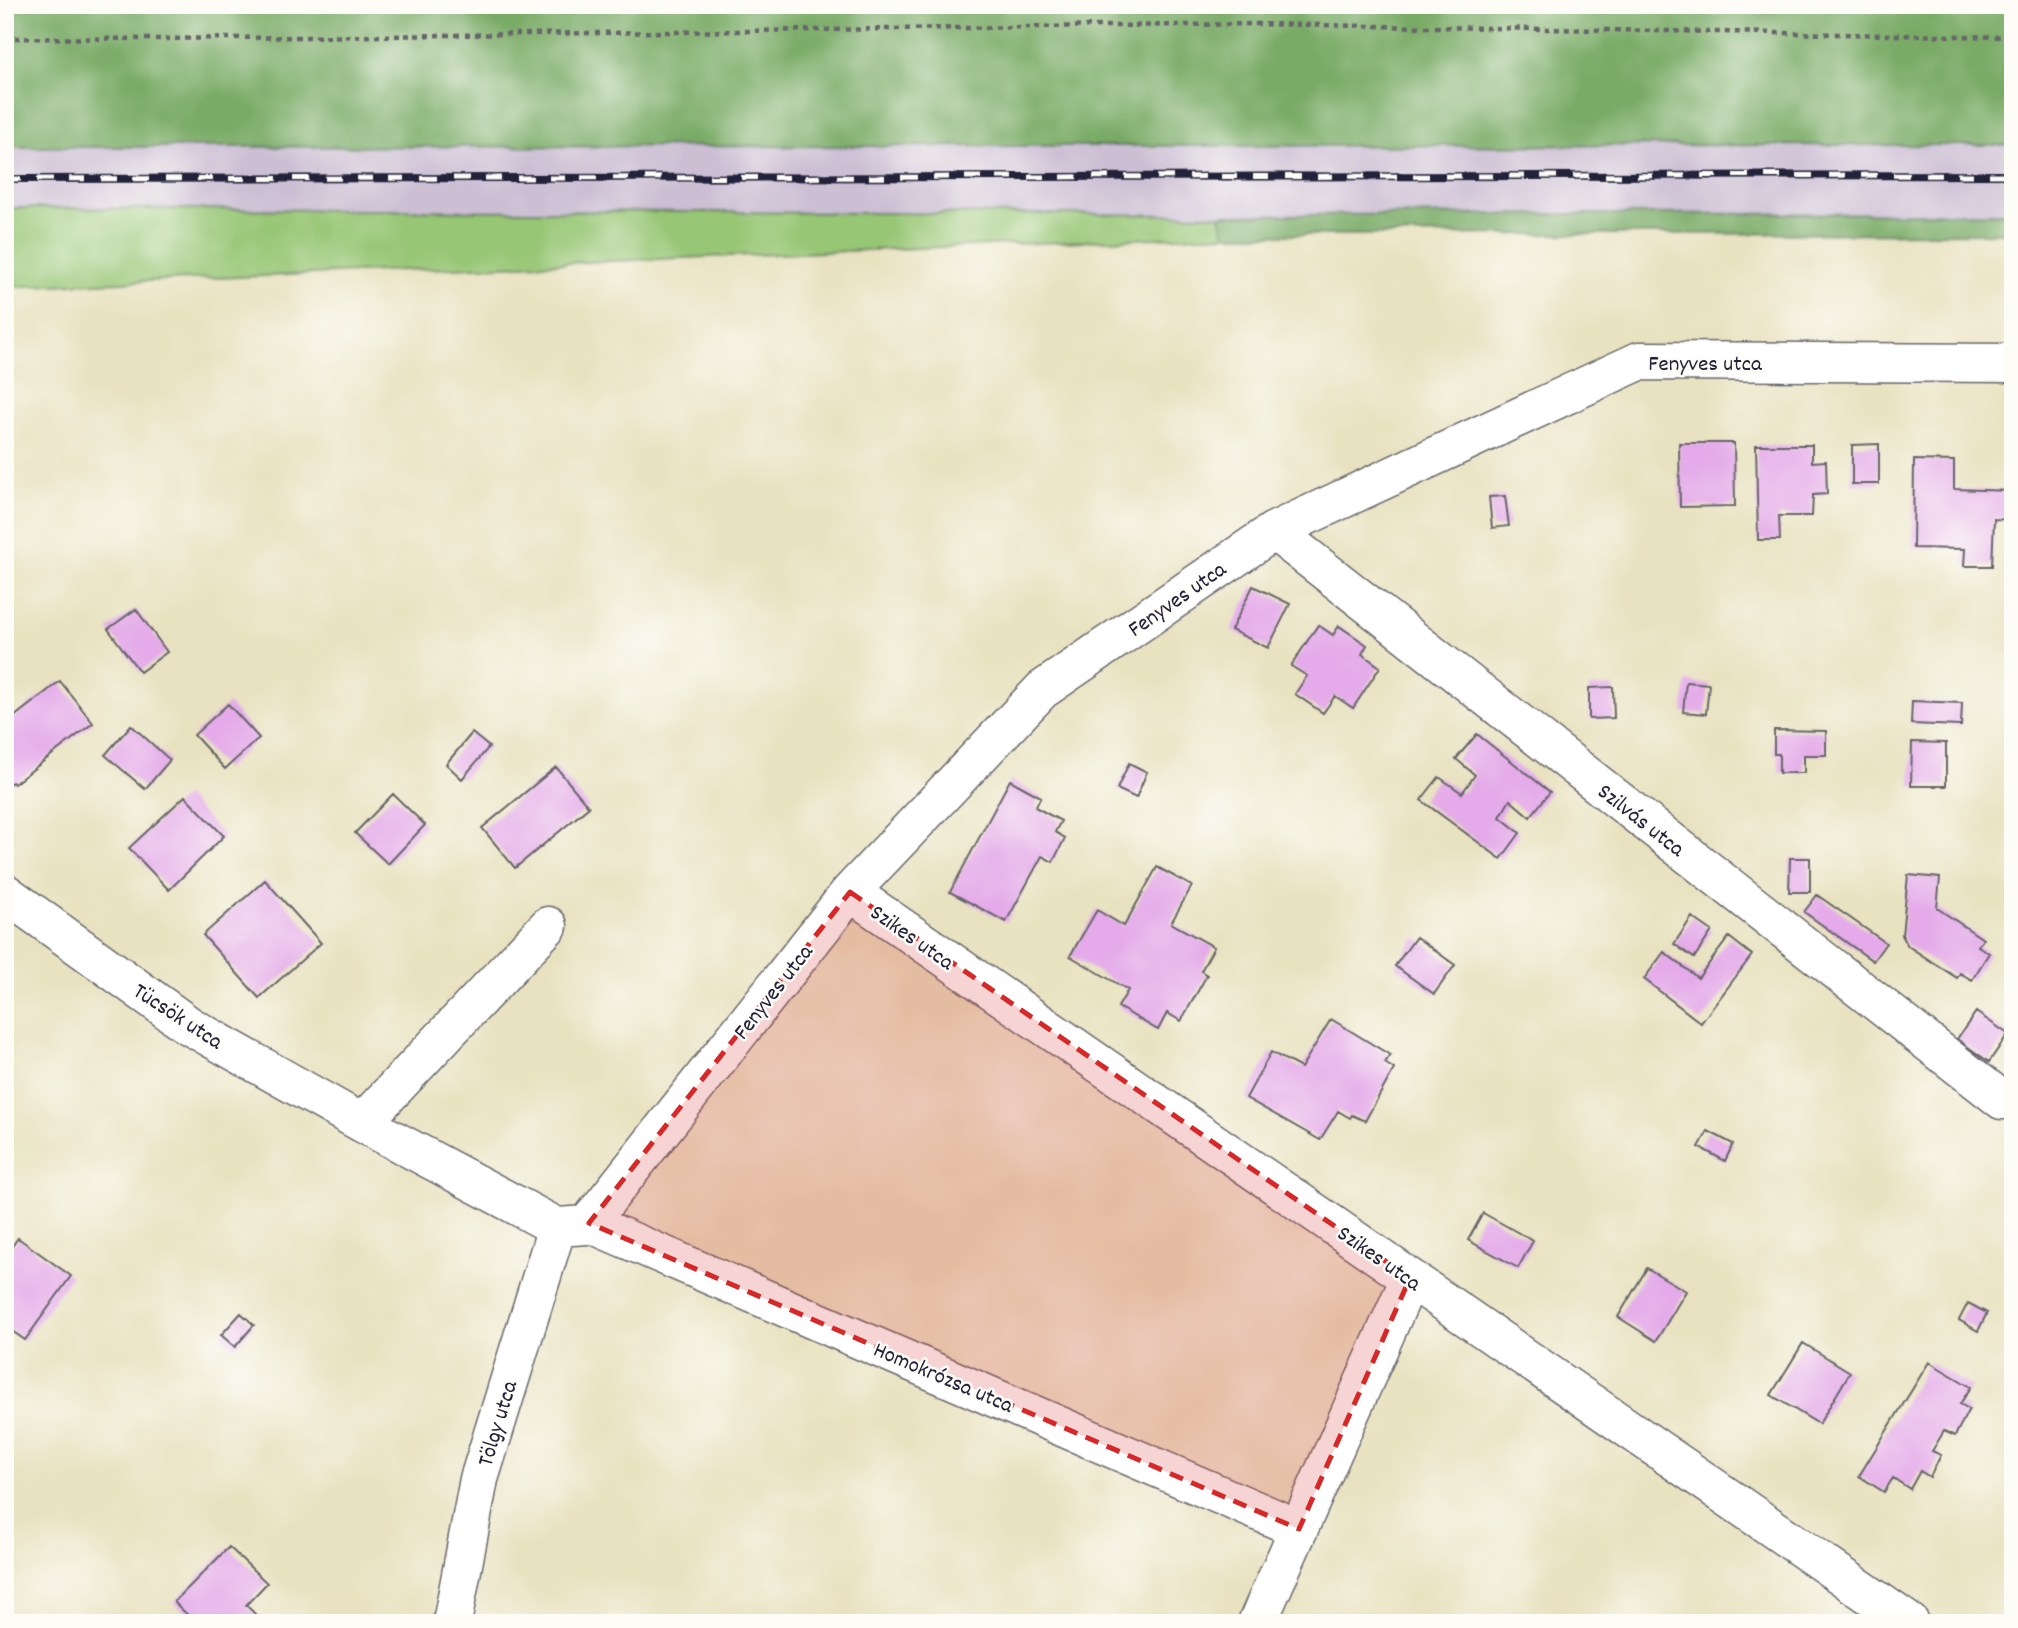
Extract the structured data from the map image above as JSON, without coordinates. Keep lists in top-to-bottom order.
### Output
{
  "streets": {
    "street": [
      "Fenyves utca",
      "Szilvás utca",
      "Szikes utca",
      "Tücsök utca",
      "Homokrózsa utca",
      "Tölgy utca"
    ]
  },
  "crossings": [
    ["Fenyves utca", "Szilvás utca"],
    ["Fenyves utca", "Szikes utca"],
    ["Fenyves utca", "Tücsök utca"],
    ["Fenyves utca", "Homokrózsa utca"],
    ["Fenyves utca", "Tölgy utca"],
    ["Tücsök utca", "Homokrózsa utca"],
    ["Tücsök utca", "Tölgy utca"],
    ["Homokrózsa utca", "Tölgy utca"]
  ]
}
